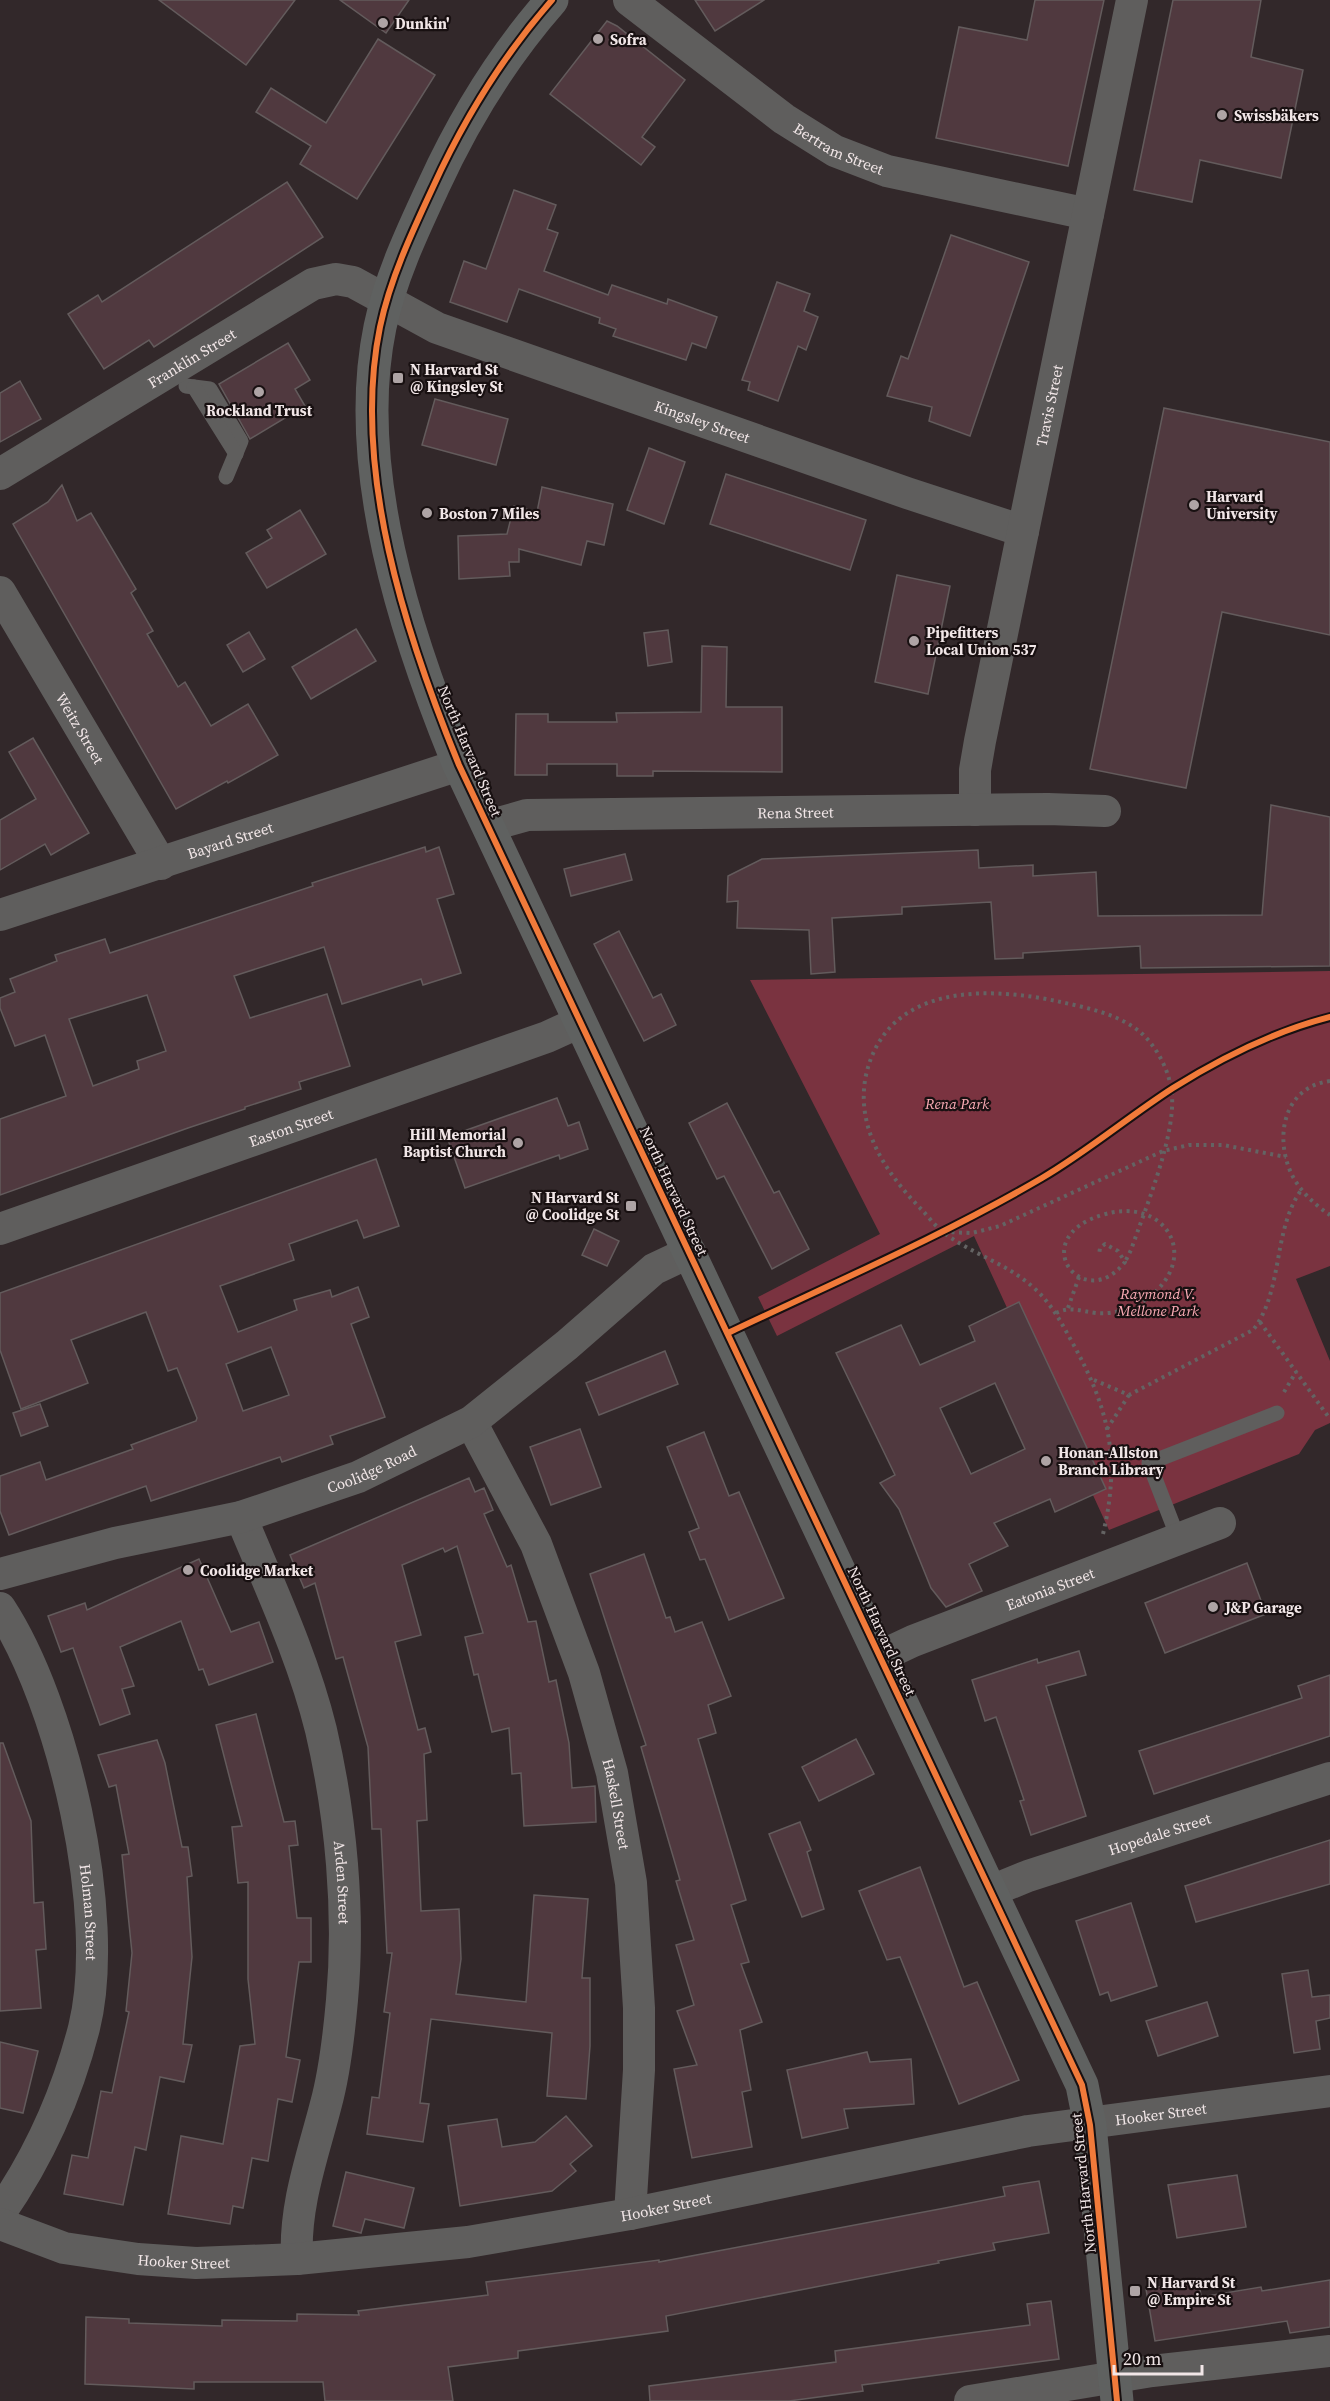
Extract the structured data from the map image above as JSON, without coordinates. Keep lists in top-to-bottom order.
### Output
{
  "streets": {
    "main road": ["North Harvard Street"],
    "street": [
      "Bertram Street",
      "Franklin Street",
      "Travis Street",
      "Kingsley Street",
      "Weitz Street",
      "Rena Street",
      "Bayard Street",
      "Easton Street",
      "Coolidge Road",
      "Eatonia Street",
      "Haskell Street",
      "Hopedale Street",
      "Arden Street",
      "Holman Street",
      "Hooker Street"
    ]
  },
  "crossings": [
    ["Bertram Street", "Travis Street"],
    ["Franklin Street", "Kingsley Street"],
    ["Franklin Street", "North Harvard Street"],
    ["Travis Street", "Kingsley Street"],
    ["Travis Street", "Rena Street"],
    ["Kingsley Street", "North Harvard Street"],
    ["Weitz Street", "Bayard Street"],
    ["North Harvard Street", "Rena Street"],
    ["North Harvard Street", "Bayard Street"],
    ["North Harvard Street", "Easton Street"],
    ["North Harvard Street", "Coolidge Road"],
    ["North Harvard Street", "Eatonia Street"],
    ["North Harvard Street", "Hopedale Street"],
    ["North Harvard Street", "Hooker Street"],
    ["Coolidge Road", "Haskell Street"],
    ["Coolidge Road", "Arden Street"],
    ["Haskell Street", "Hooker Street"],
    ["Arden Street", "Hooker Street"]
  ],
  "parks": ["Rena Park", "Raymond V. Mellone Park"],
  "places": {
    "other": [
      "Dunkin'",
      "Sofra",
      "Swissbäkers",
      "Rockland Trust",
      "Harvard University",
      "Boston 7 Miles",
      "Pipefitters Local Union 537",
      "Hill Memorial Baptist Church",
      "Honan-Allston Branch Library",
      "Coolidge Market",
      "J&P Garage"
    ],
    "transit": ["N Harvard St @ Kingsley St", "N Harvard St @ Coolidge St", "N Harvard St @ Empire St"]
  },
  "scale_bar": "20 m"
}
